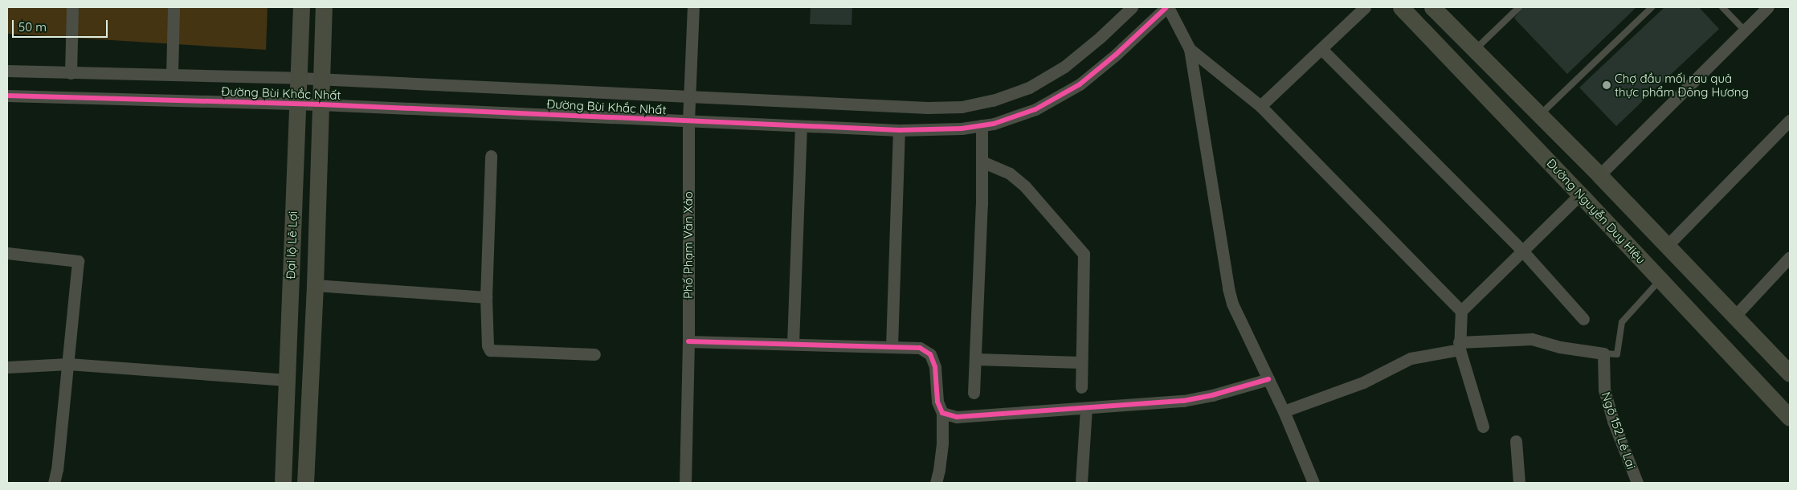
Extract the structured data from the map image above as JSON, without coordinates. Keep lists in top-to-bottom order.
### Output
{
  "streets": {
    "street": [
      "Đường Bùi Khắc Nhất",
      "Đường Nguyễn Duy Hiệu",
      "Đại lộ Lê Lợi",
      "Phố Phạm Văn Xảo",
      "Ngõ 152 Lê Lai"
    ]
  },
  "crossings": [
    ["Đường Bùi Khắc Nhất", "Đại lộ Lê Lợi"],
    ["Đường Bùi Khắc Nhất", "Phố Phạm Văn Xảo"]
  ],
  "places": ["Chợ đầu mối rau quả thực phẩm Đông Hương"],
  "scale_bar": "50 m"
}
